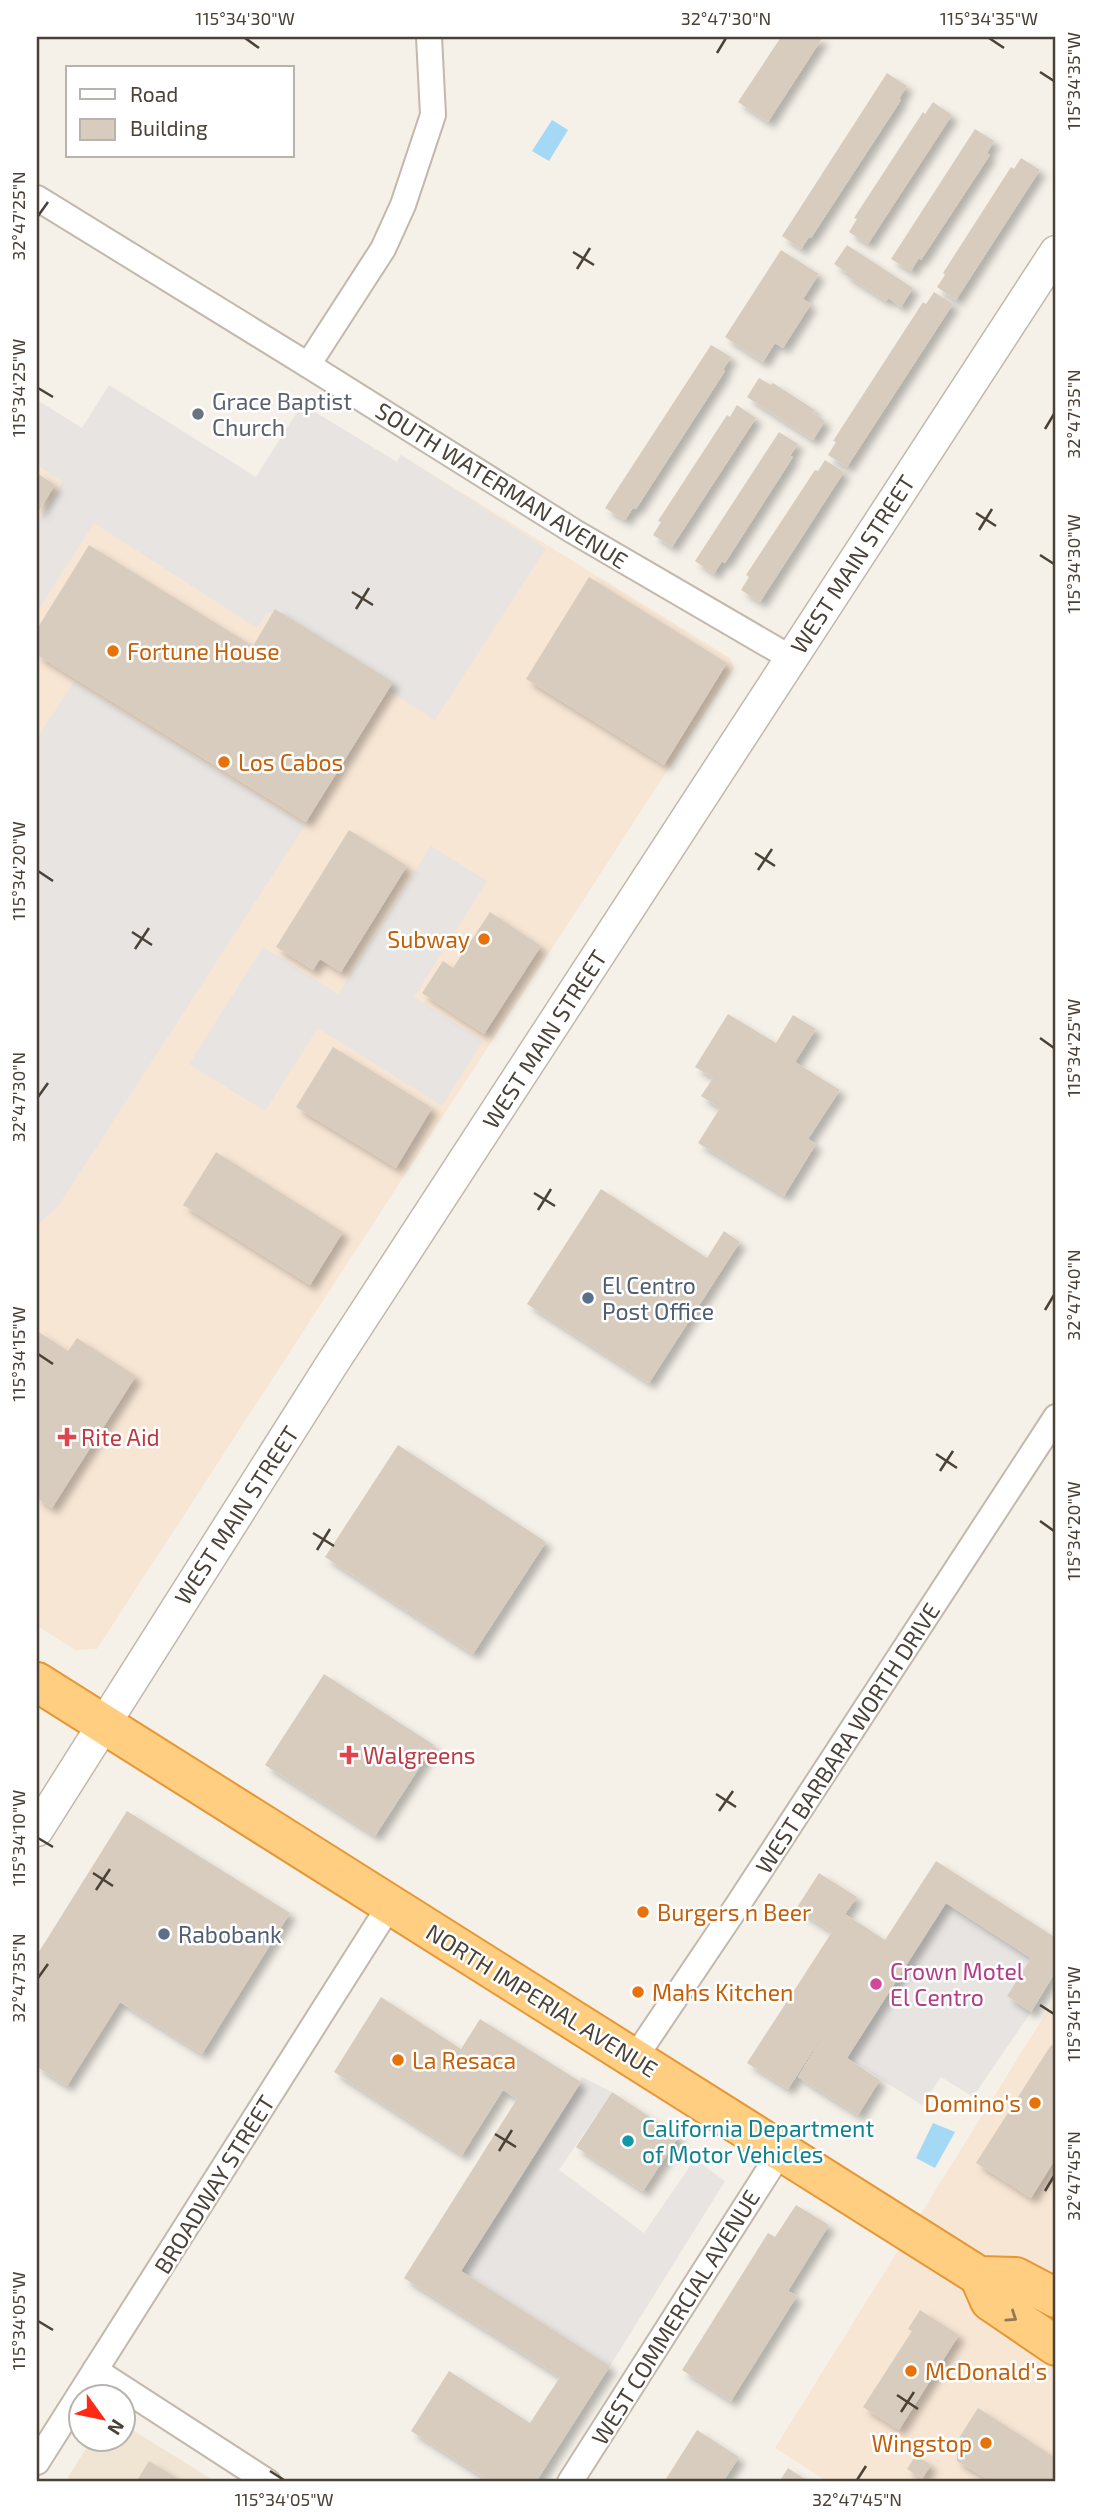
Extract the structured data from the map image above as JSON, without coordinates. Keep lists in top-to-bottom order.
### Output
{
  "streets": {
    "highway": ["NORTH IMPERIAL AVENUE"],
    "street": [
      "SOUTH WATERMAN AVENUE",
      "WEST MAIN STREET",
      "WEST BARBARA WORTH DRIVE",
      "BROADWAY STREET",
      "WEST COMMERCIAL AVENUE"
    ]
  },
  "crossings": [
    ["SOUTH WATERMAN AVENUE", "WEST MAIN STREET"],
    ["WEST MAIN STREET", "NORTH IMPERIAL AVENUE"],
    ["WEST BARBARA WORTH DRIVE", "NORTH IMPERIAL AVENUE"],
    ["NORTH IMPERIAL AVENUE", "BROADWAY STREET"],
    ["NORTH IMPERIAL AVENUE", "WEST COMMERCIAL AVENUE"]
  ],
  "places": {
    "other": [
      "Grace Baptist Church",
      "Fortune House",
      "Los Cabos",
      "Subway",
      "El Centro Post Office",
      "Burgers n Beer",
      "Rabobank",
      "Crown Motel El Centro",
      "Mahs Kitchen",
      "La Resaca",
      "Domino's",
      "California Department of Motor Vehicles",
      "McDonald's",
      "Wingstop"
    ],
    "health": ["Rite Aid", "Walgreens"]
  },
  "legend": ["Road", "Building"],
  "north": "bottom right",
  "coordinates": [
    "115°34'30\"W",
    "32°47'30\"N",
    "115°34'35\"W",
    "32°47'25\"N",
    "115°34'25\"W",
    "32°47'35\"N",
    "115°34'20\"W",
    "32°47'40\"N",
    "115°34'15\"W",
    "115°34'10\"W",
    "32°47'45\"N",
    "115°34'05\"W"
  ]
}
